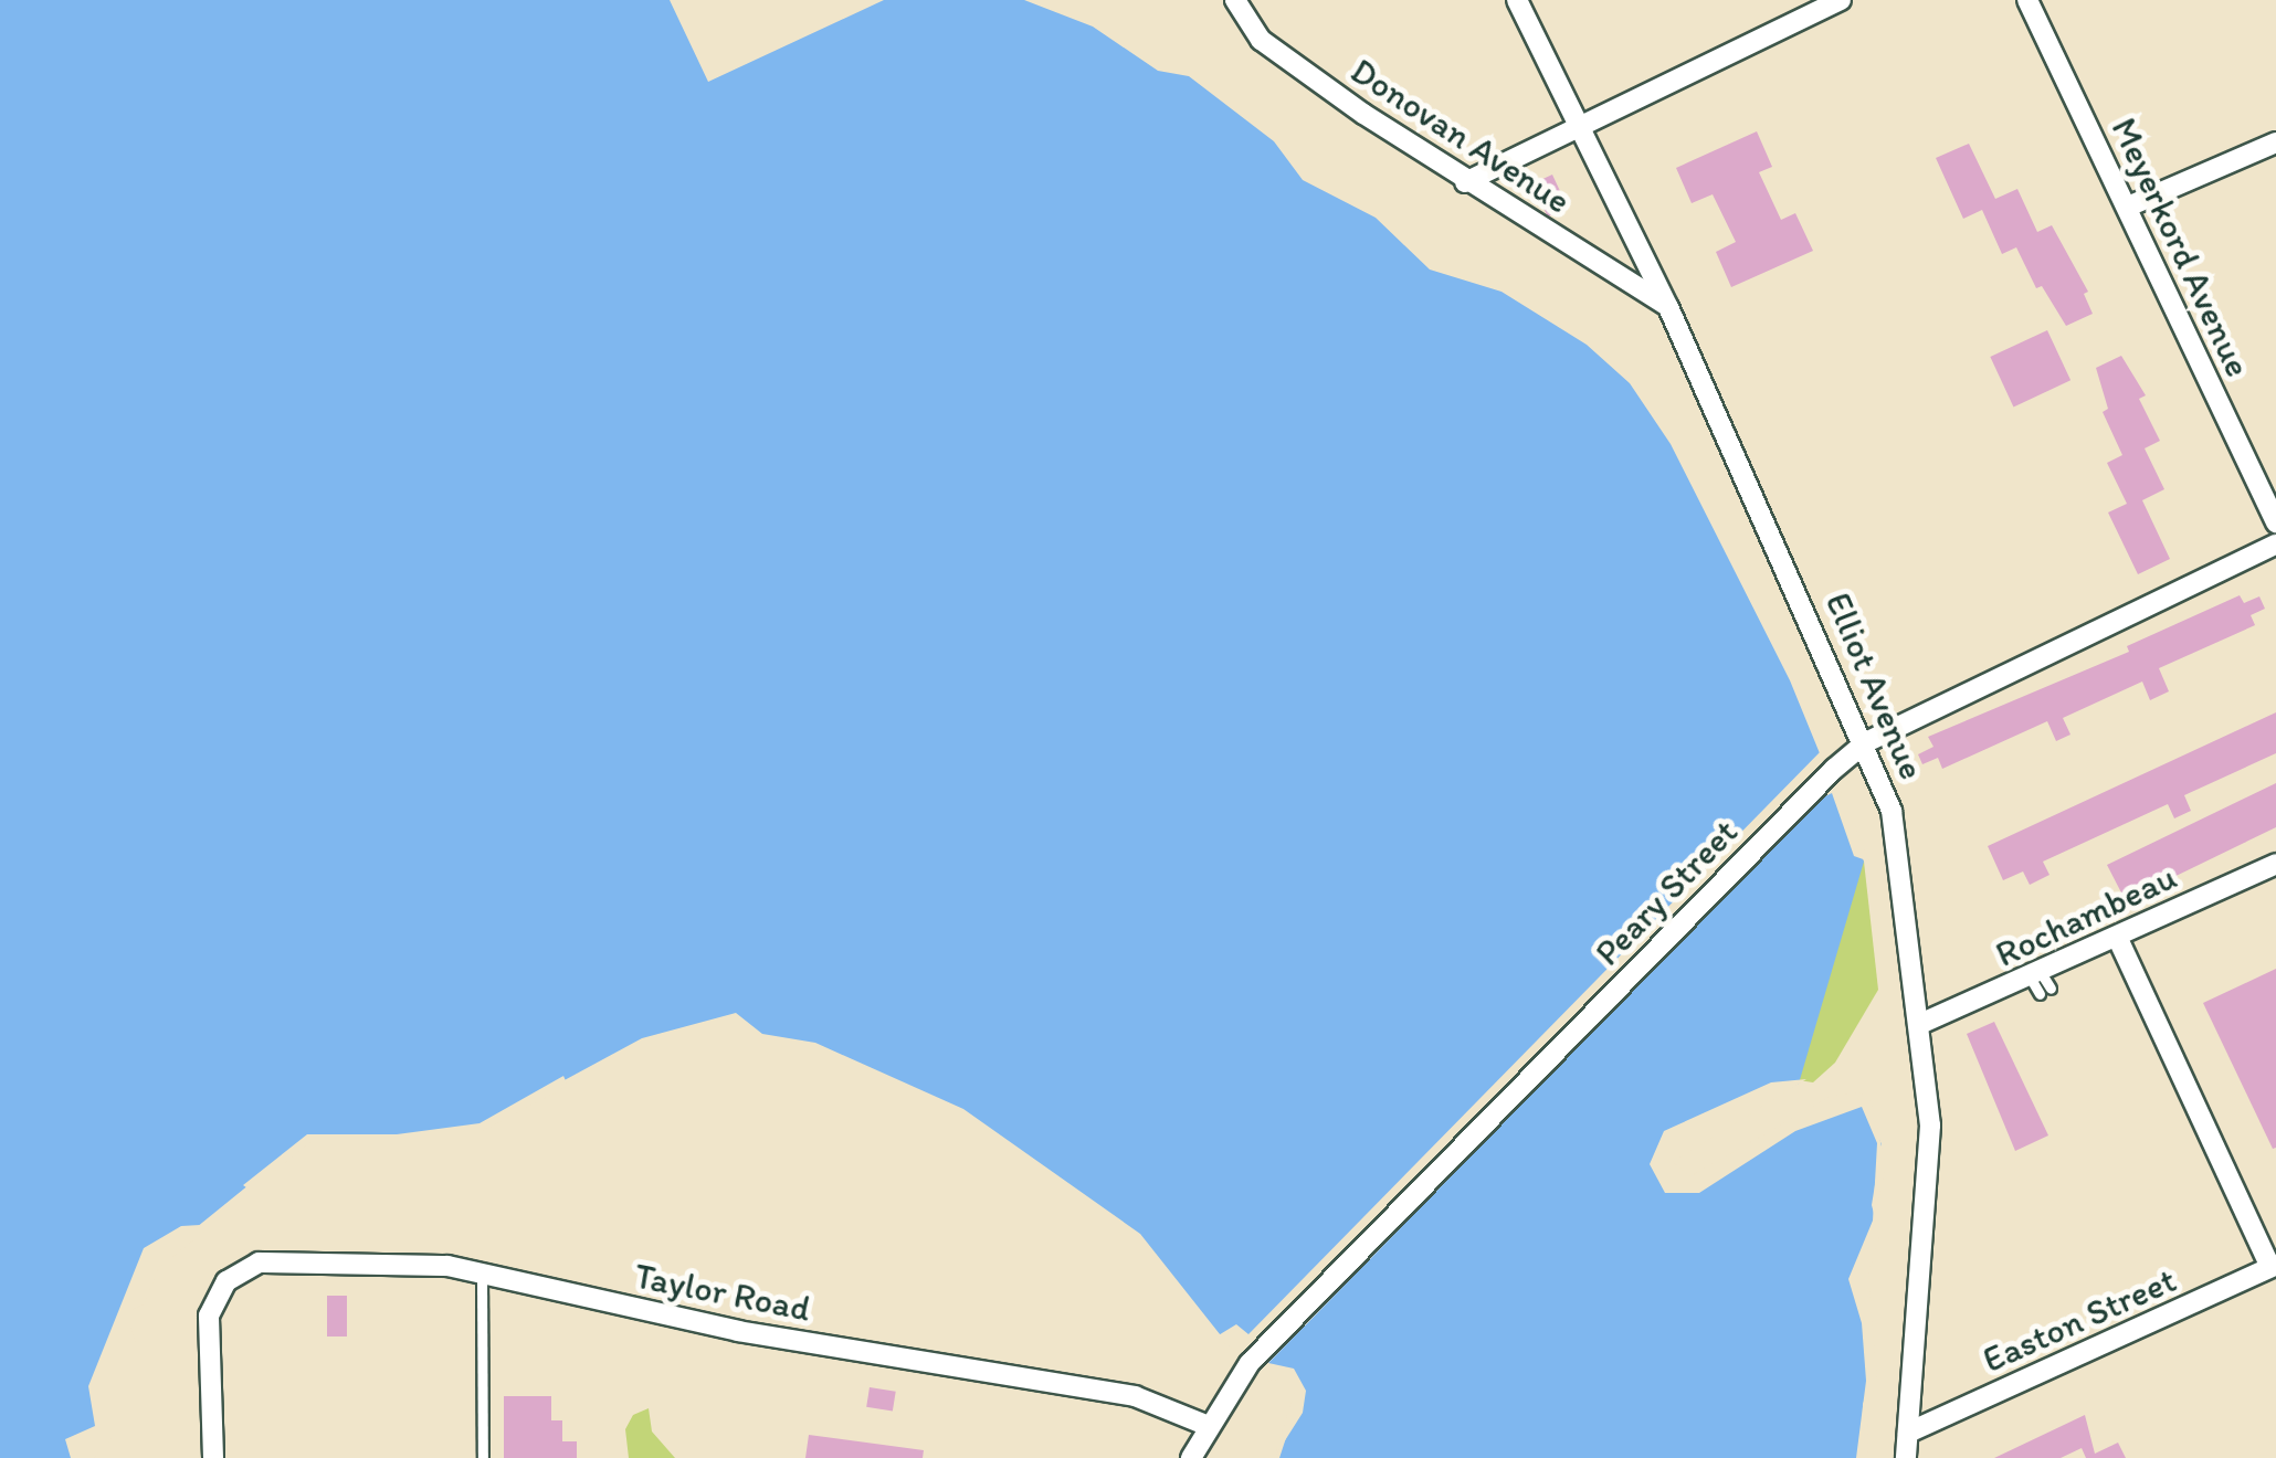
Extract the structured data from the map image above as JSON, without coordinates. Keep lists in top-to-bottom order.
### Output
{
  "streets": {
    "street": [
      "Donovan Avenue",
      "Meyerkord Avenue",
      "Elliot Avenue",
      "Peary Street",
      "Rochambeau",
      "Taylor Road",
      "Easton Street"
    ]
  },
  "crossings": [
    ["Donovan Avenue", "Elliot Avenue"],
    ["Elliot Avenue", "Peary Street"],
    ["Elliot Avenue", "Rochambeau"],
    ["Elliot Avenue", "Easton Street"],
    ["Peary Street", "Taylor Road"]
  ]
}
